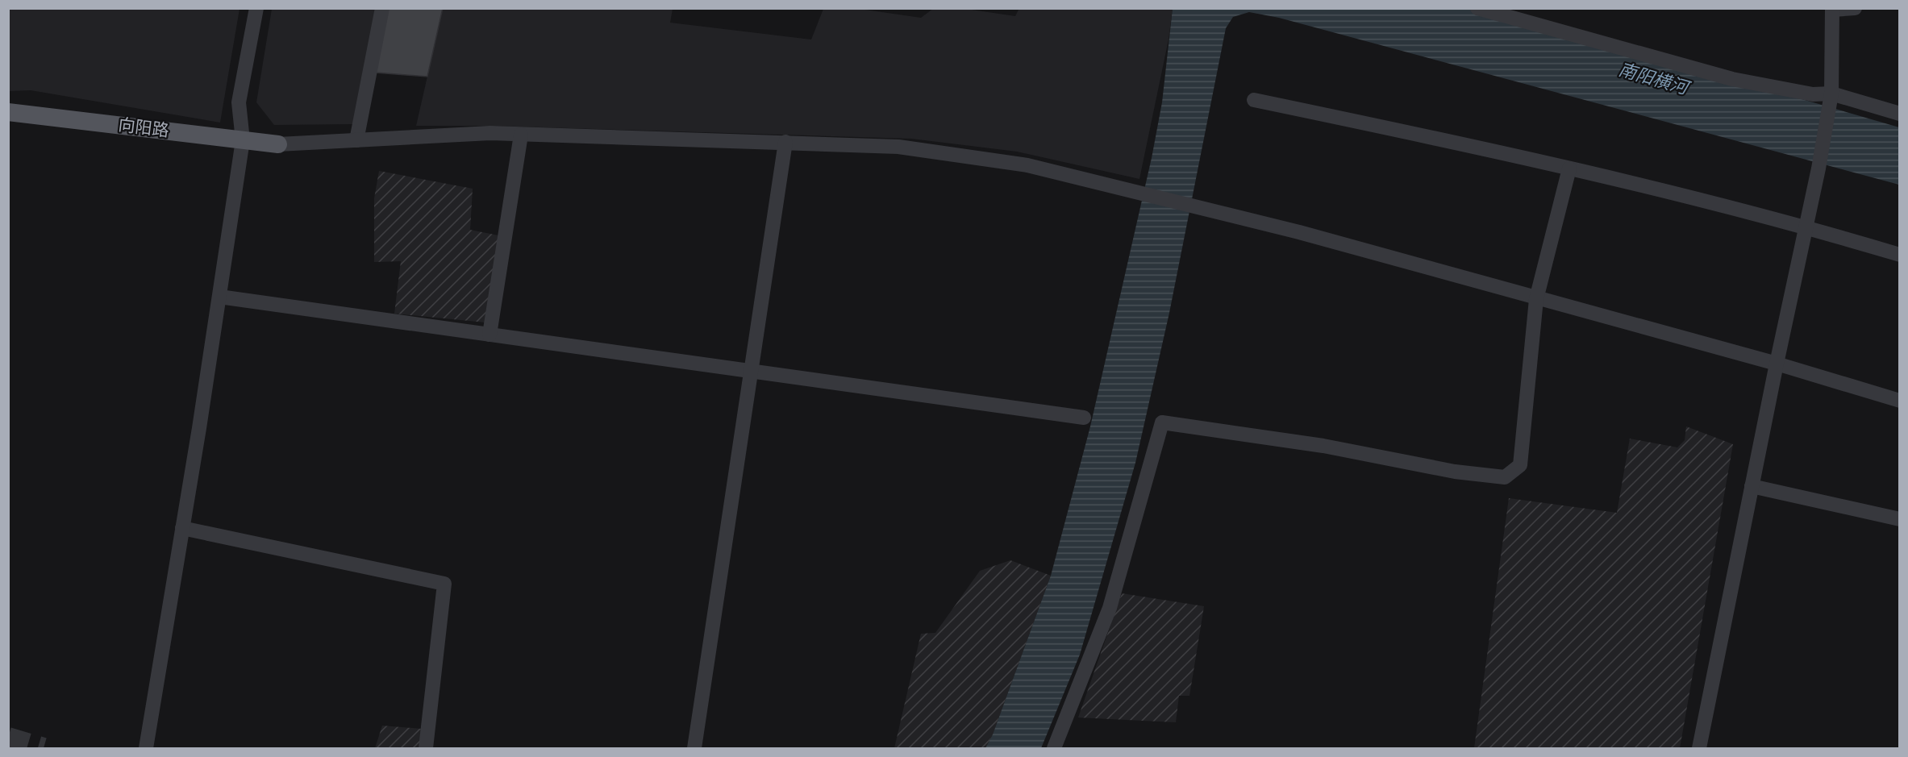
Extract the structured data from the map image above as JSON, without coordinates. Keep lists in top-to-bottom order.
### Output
{
  "streets": {
    "main road": ["向阳路"]
  },
  "water": ["南阳横河"]
}
